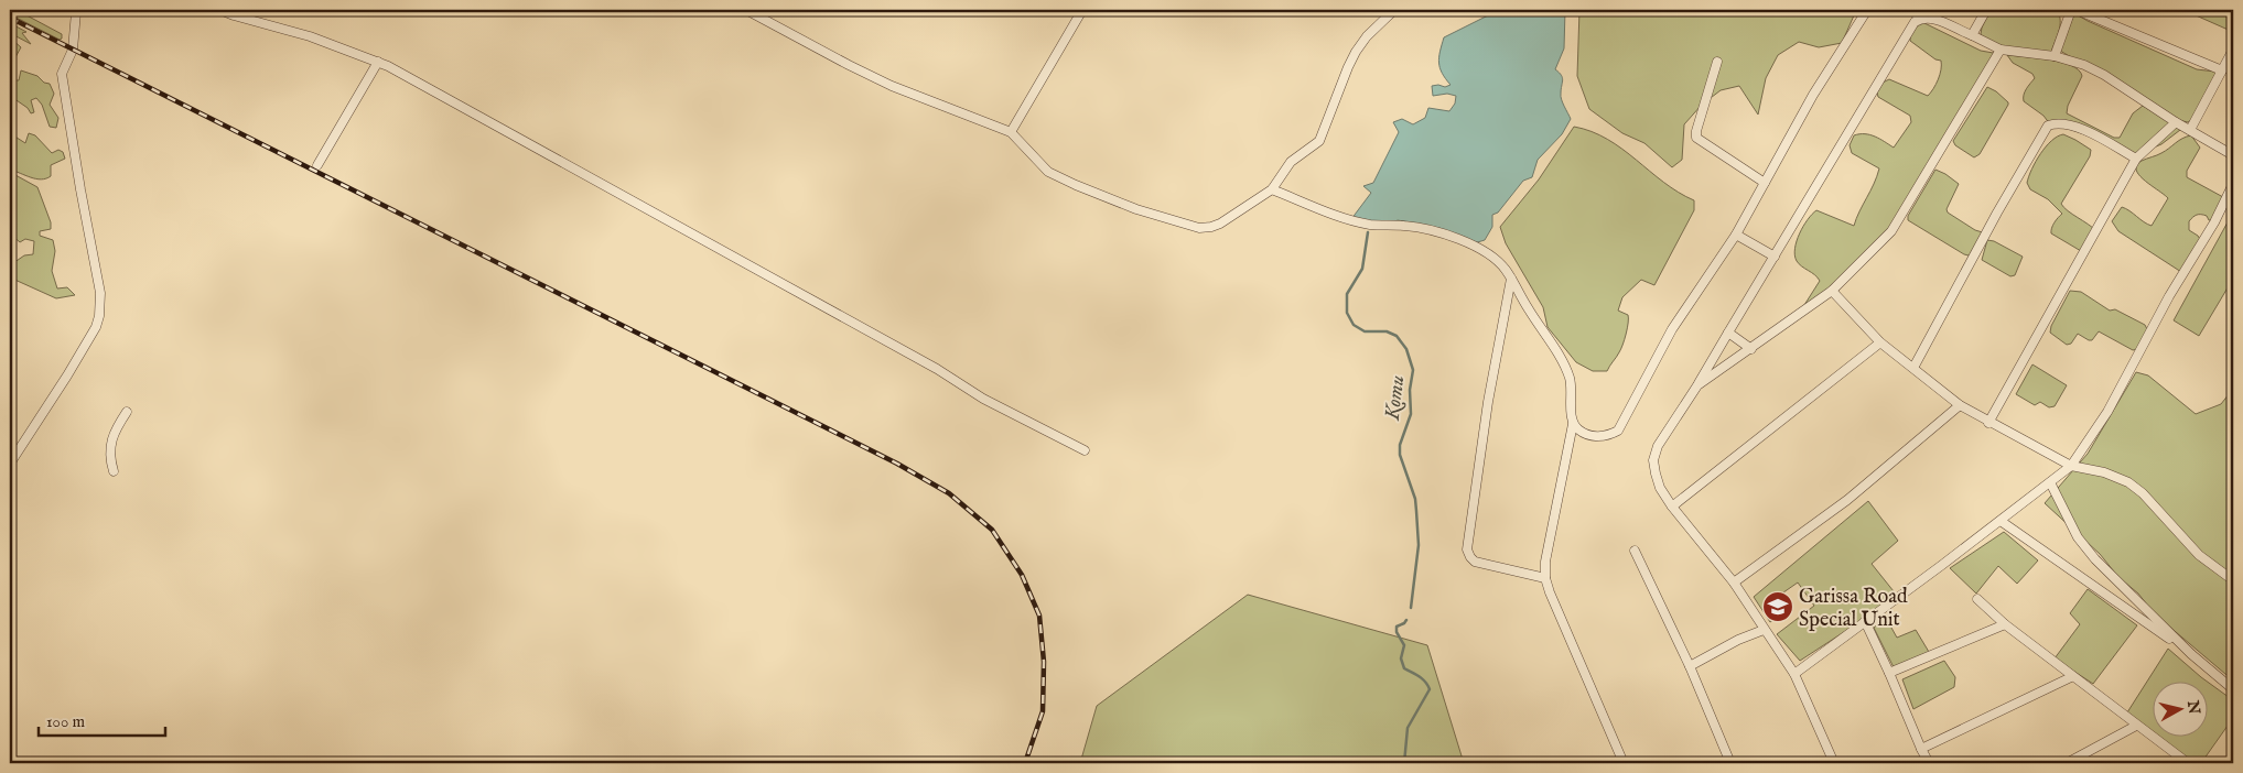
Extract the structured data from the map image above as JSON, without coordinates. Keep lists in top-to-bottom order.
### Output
{
  "water": ["Komu"],
  "places": {
    "school or university": ["Garissa Road Special Unit"]
  },
  "scale_bar": "100 m",
  "north": "right"
}
